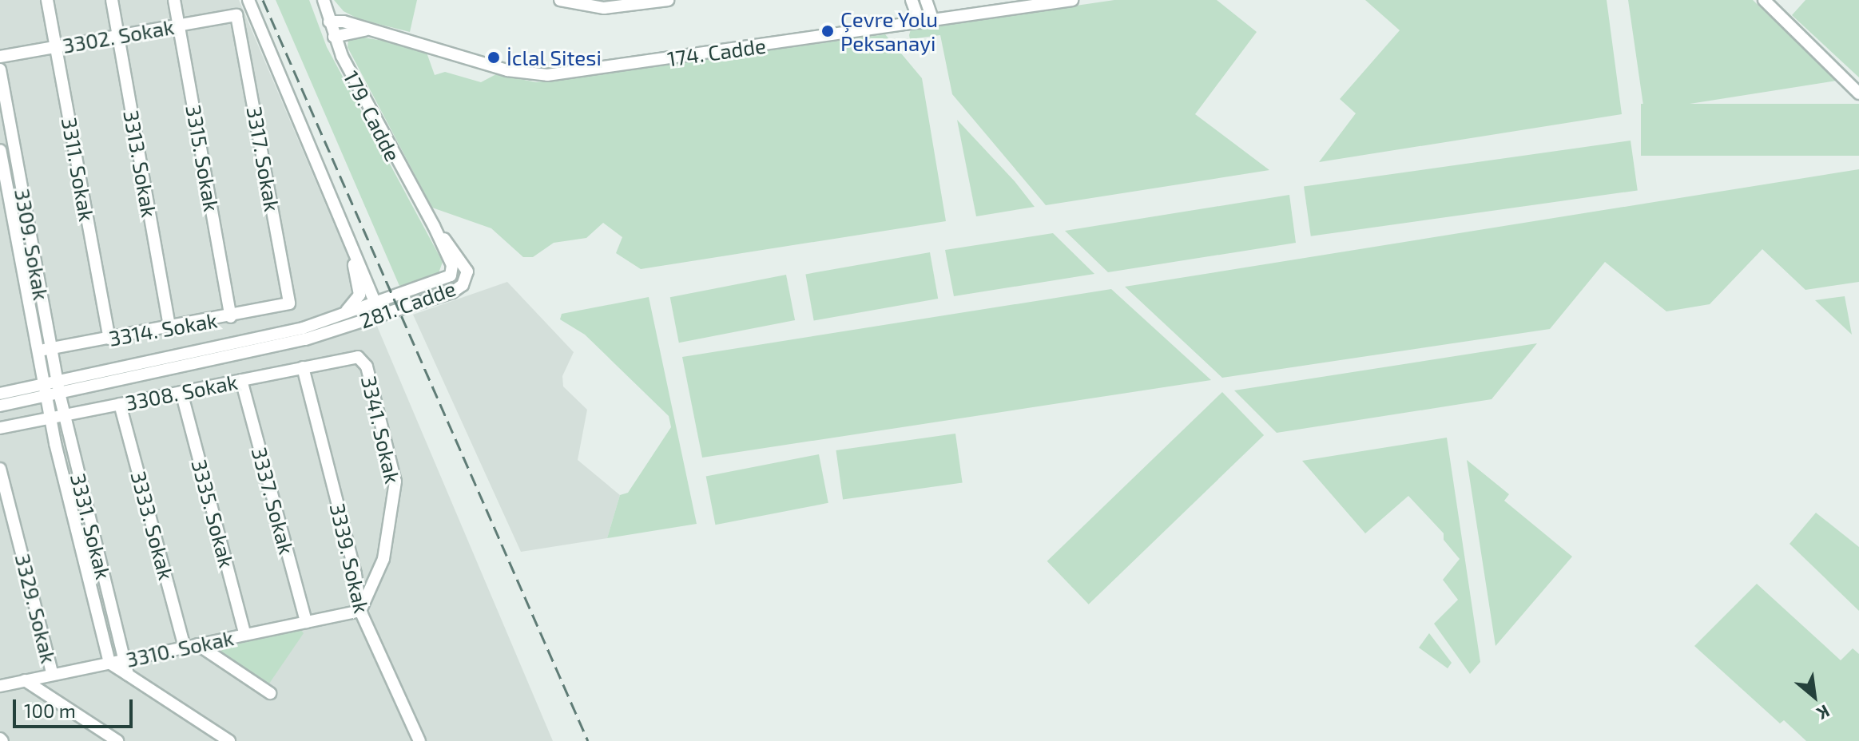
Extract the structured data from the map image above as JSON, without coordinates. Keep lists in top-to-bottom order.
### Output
{
  "streets": {
    "street": [
      "3302. Sokak",
      "174. Cadde",
      "179. Cadde",
      "3315. Sokak",
      "3317. Sokak",
      "3313. Sokak",
      "3311. Sokak",
      "3309. Sokak",
      "281. Cadde",
      "3314. Sokak",
      "3308. Sokak",
      "3341. Sokak",
      "3337. Sokak",
      "3335. Sokak",
      "3333. Sokak",
      "3331. Sokak",
      "3339. Sokak",
      "3329. Sokak",
      "3310. Sokak"
    ]
  },
  "crossings": [
    ["3302. Sokak", "3315. Sokak"],
    ["3302. Sokak", "3317. Sokak"],
    ["3302. Sokak", "3313. Sokak"],
    ["3302. Sokak", "3311. Sokak"],
    ["174. Cadde", "179. Cadde"],
    ["179. Cadde", "281. Cadde"],
    ["3315. Sokak", "3314. Sokak"],
    ["3317. Sokak", "3314. Sokak"],
    ["3313. Sokak", "3314. Sokak"],
    ["3311. Sokak", "3314. Sokak"],
    ["3309. Sokak", "281. Cadde"],
    ["3309. Sokak", "3314. Sokak"],
    ["3309. Sokak", "3331. Sokak"],
    ["281. Cadde", "3331. Sokak"],
    ["3308. Sokak", "3341. Sokak"],
    ["3308. Sokak", "3337. Sokak"],
    ["3308. Sokak", "3335. Sokak"],
    ["3308. Sokak", "3333. Sokak"],
    ["3308. Sokak", "3331. Sokak"],
    ["3308. Sokak", "3339. Sokak"],
    ["3341. Sokak", "3339. Sokak"],
    ["3341. Sokak", "3310. Sokak"],
    ["3337. Sokak", "3310. Sokak"],
    ["3335. Sokak", "3310. Sokak"],
    ["3333. Sokak", "3310. Sokak"],
    ["3331. Sokak", "3310. Sokak"],
    ["3339. Sokak", "3310. Sokak"],
    ["3329. Sokak", "3310. Sokak"]
  ],
  "places": ["Çevre Yolu Peksanayi", "İclal Sitesi"],
  "scale_bar": "100 m",
  "north": "bottom right"
}
